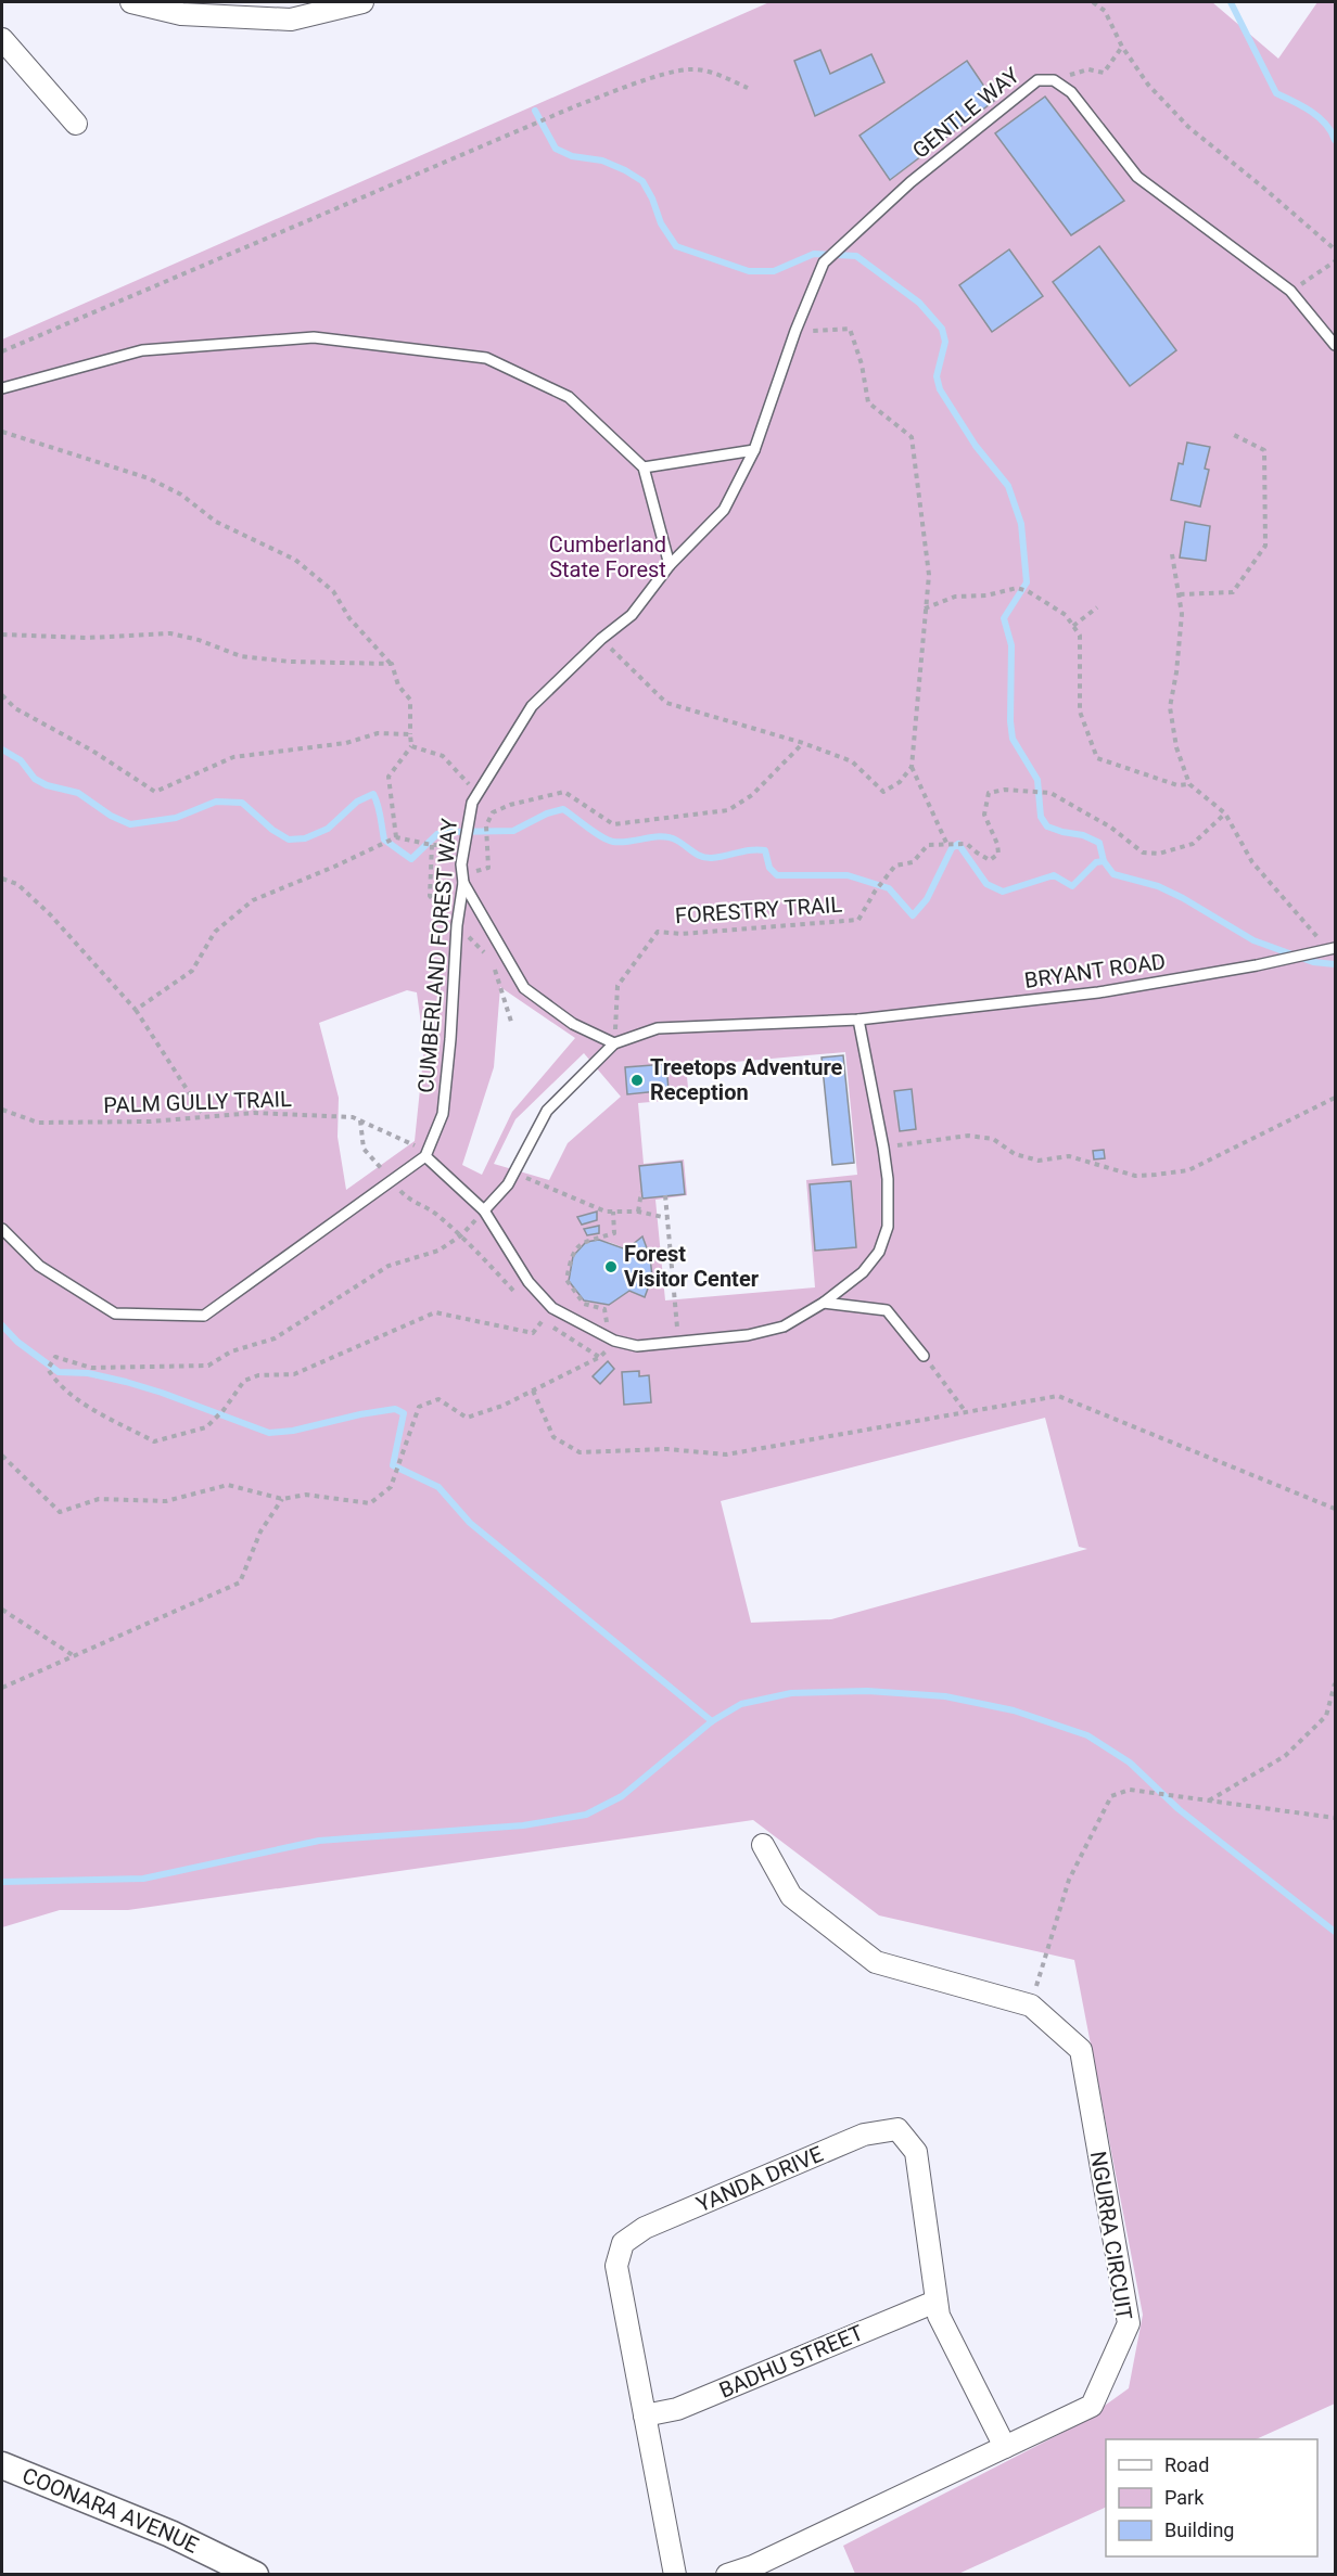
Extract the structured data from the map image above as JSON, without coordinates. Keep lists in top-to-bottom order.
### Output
{
  "streets": {
    "street": [
      "YANDA DRIVE",
      "NGURRA CIRCUIT",
      "BADHU STREET",
      "COONARA AVENUE"
    ],
    "lane": ["GENTLE WAY", "CUMBERLAND FOREST WAY", "BRYANT ROAD"],
    "path": ["FORESTRY TRAIL", "PALM GULLY TRAIL"]
  },
  "crossings": [
    ["GENTLE WAY", "CUMBERLAND FOREST WAY"],
    ["FORESTRY TRAIL", "BRYANT ROAD"],
    ["CUMBERLAND FOREST WAY", "PALM GULLY TRAIL"],
    ["YANDA DRIVE", "NGURRA CIRCUIT"],
    ["YANDA DRIVE", "BADHU STREET"]
  ],
  "parks": ["Cumberland State Forest"],
  "places": ["Treetops Adventure Reception", "Forest Visitor Center"],
  "legend": ["Road", "Park", "Building"]
}
